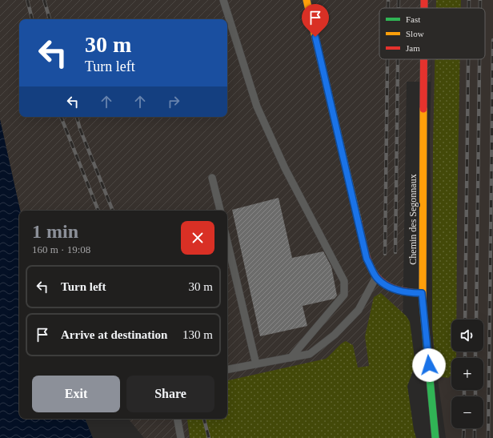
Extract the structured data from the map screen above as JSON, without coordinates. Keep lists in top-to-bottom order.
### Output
{
  "streets": {
    "street": ["Chemin des Segonnaux"]
  },
  "legend": ["Fast", "Slow", "Jam"],
  "page": {
    "turn": ["30 m", "Turn left"],
    "heading": ["1 min", "160 m · 19:08"],
    "list": [
      {
        "name": "Turn left",
        "value": "30 m"
      },
      {
        "name": "Arrive at destination",
        "value": "130 m"
      }
    ],
    "map_buttons": ["+", "−"],
    "buttons": ["Exit", "Share"]
  }
}
